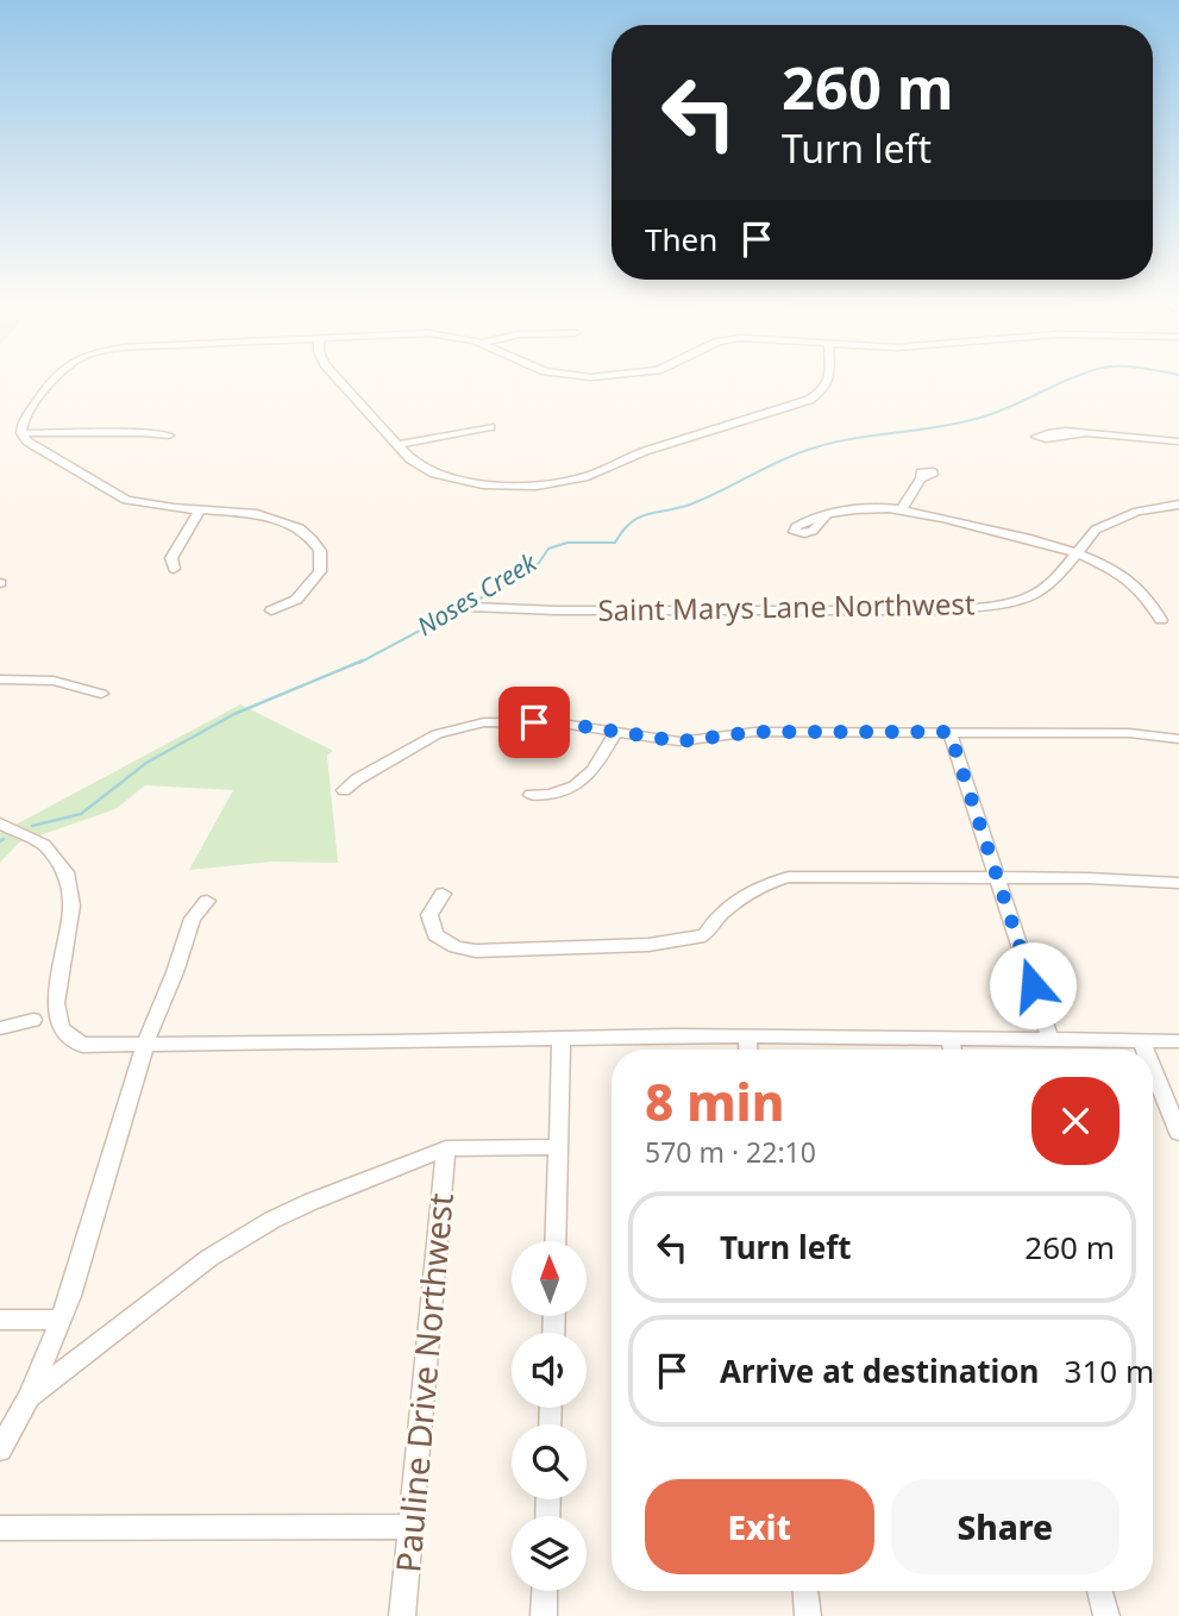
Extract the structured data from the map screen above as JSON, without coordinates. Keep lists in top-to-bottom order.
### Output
{
  "streets": {
    "street": ["Saint Marys Lane Northwest", "Pauline Drive Northwest"]
  },
  "water": ["Noses Creek"],
  "north": "top",
  "page": {
    "turn": ["260 m", "Turn left"],
    "then": "Then",
    "heading": ["8 min", "570 m · 22:10"],
    "list": [
      {
        "name": "Turn left",
        "value": "260 m"
      },
      {
        "name": "Arrive at destination",
        "value": "310 m"
      }
    ],
    "buttons": ["Exit", "Share"]
  }
}
